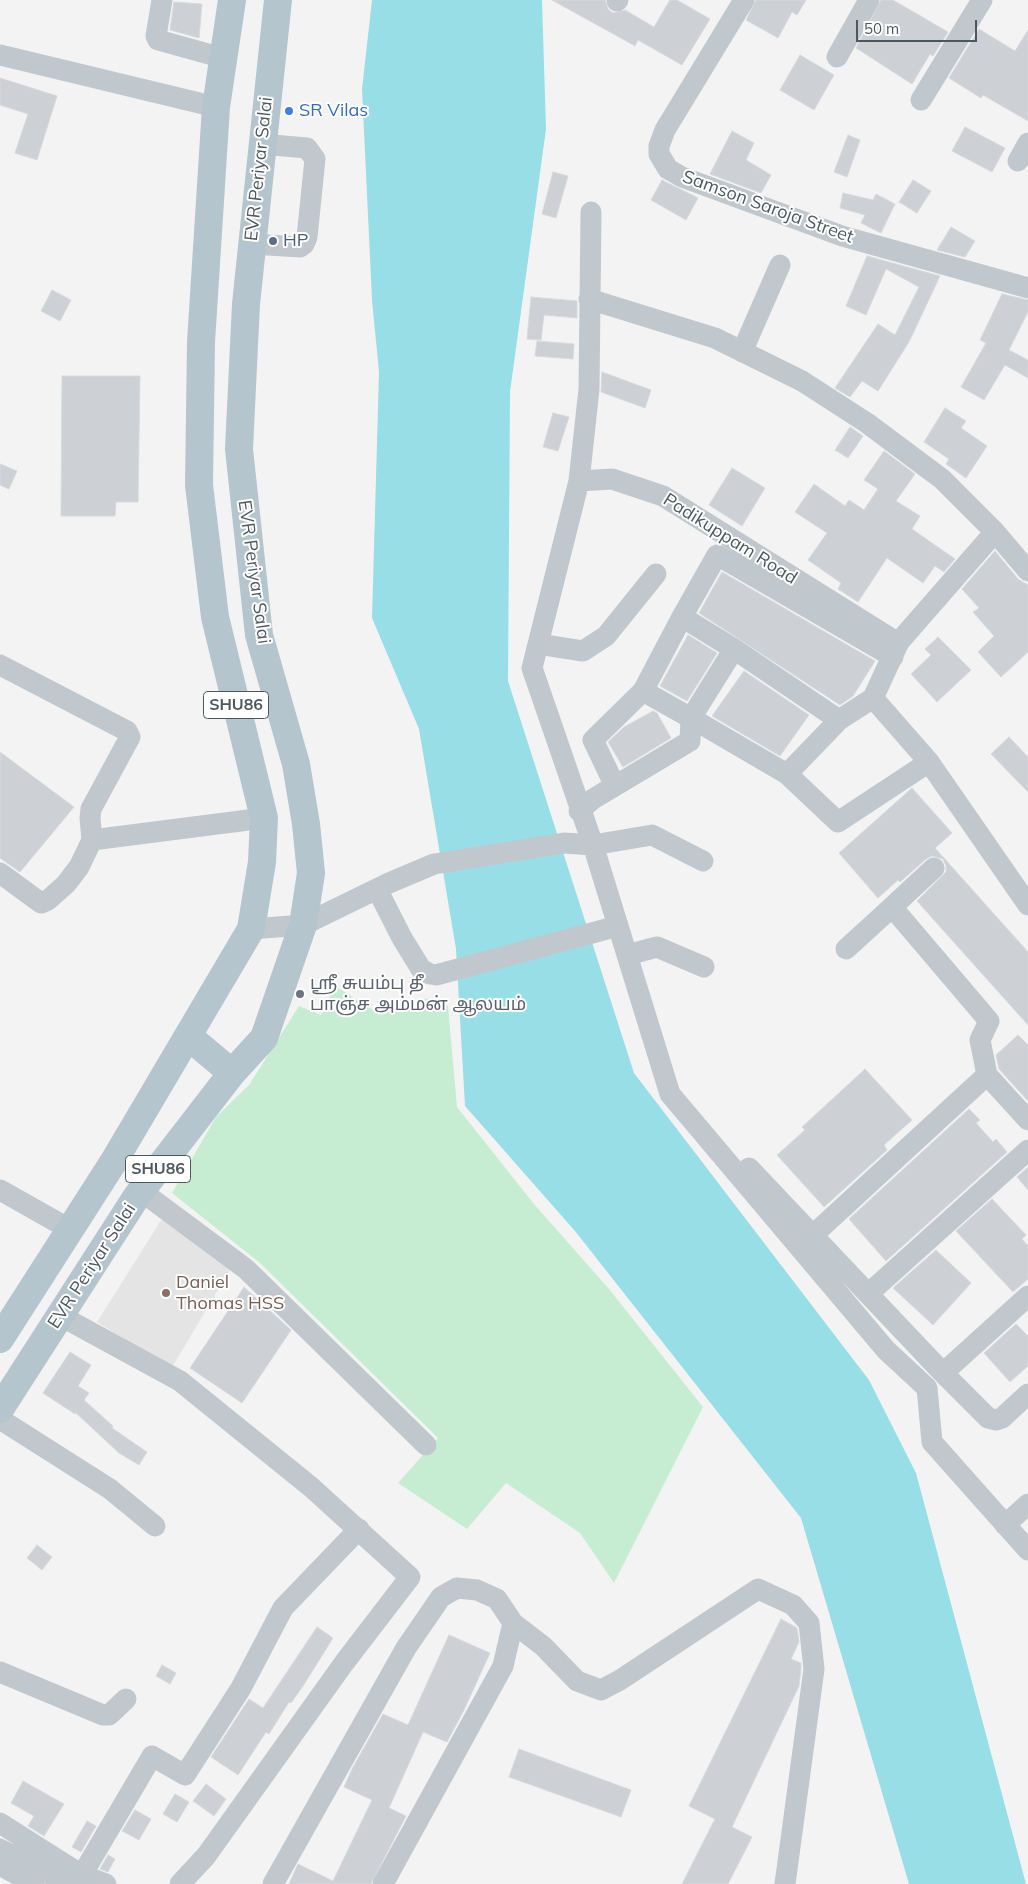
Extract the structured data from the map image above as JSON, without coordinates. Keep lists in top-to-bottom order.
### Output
{
  "streets": {
    "main road": ["EVR Periyar Salai", "SHU86"],
    "street": ["Samson Saroja Street", "Padikuppam Road"]
  },
  "places": [
    "SR Vilas",
    "HP",
    "ஶ்ரீ சுயம்பு தீ பாஞ்ச அம்மன் ஆலயம்",
    "Daniel Thomas HSS"
  ],
  "scale_bar": "50 m"
}
